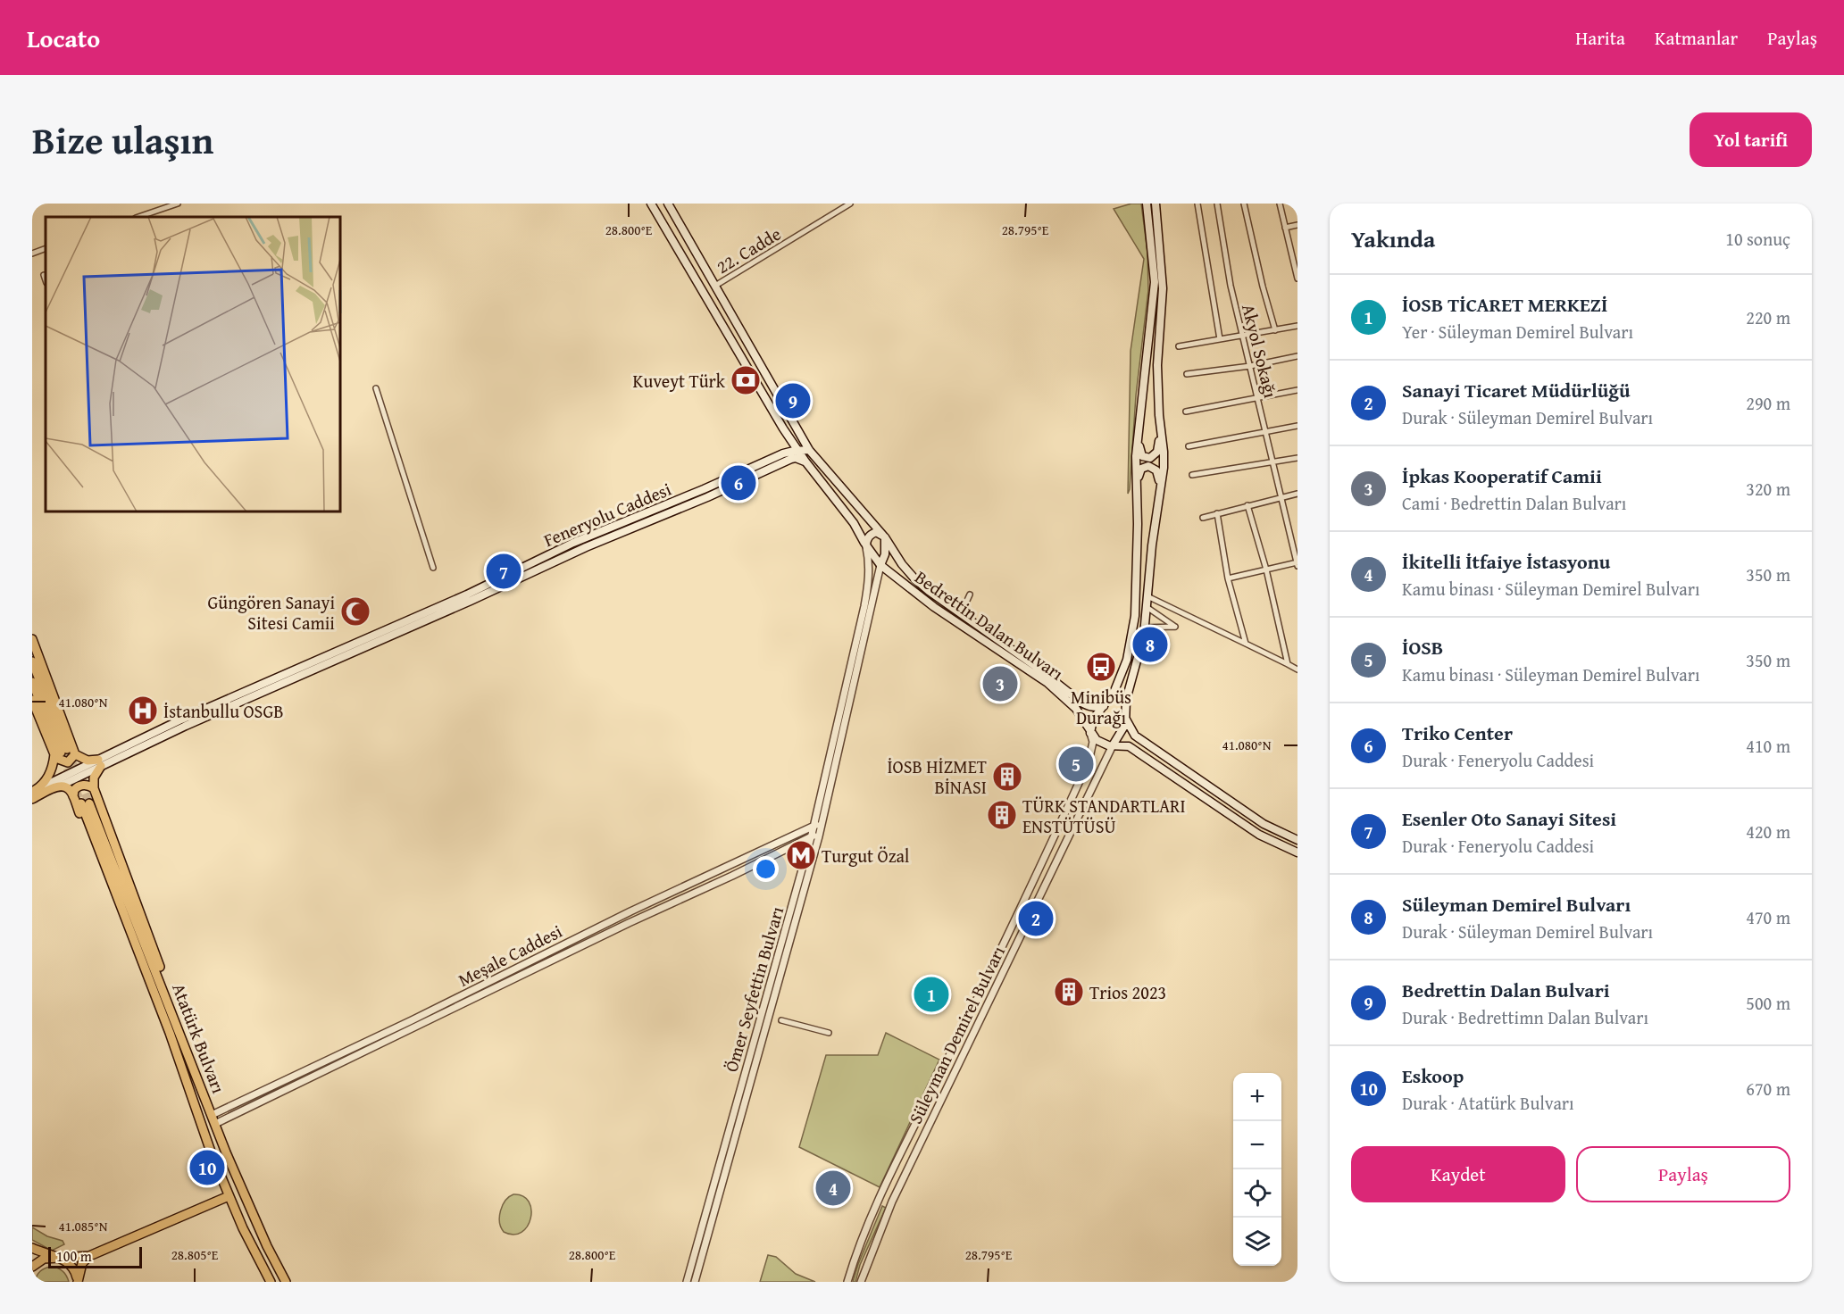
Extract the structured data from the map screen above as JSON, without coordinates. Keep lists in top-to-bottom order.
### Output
{
  "streets": {
    "main road": [
      "Feneryolu Caddesi",
      "Bedrettin Dalan Bulvarı",
      "Süleyman Demirel Bulvarı",
      "Atatürk Bulvarı"
    ],
    "street": [
      "22. Cadde",
      "Akyol Sokağı",
      "Meşale Caddesi",
      "Ömer Seyfettin Bulvarı"
    ]
  },
  "crossings": [
    ["22. Cadde", "Bedrettin Dalan Bulvarı"],
    ["Feneryolu Caddesi", "Bedrettin Dalan Bulvarı"],
    ["Bedrettin Dalan Bulvarı", "Ömer Seyfettin Bulvarı"],
    ["Bedrettin Dalan Bulvarı", "Süleyman Demirel Bulvarı"],
    ["Meşale Caddesi", "Ömer Seyfettin Bulvarı"],
    ["Meşale Caddesi", "Atatürk Bulvarı"]
  ],
  "places": {
    "bank": ["Kuveyt Türk"],
    "mosque": ["Güngören Sanayi Sitesi Camii"],
    "bus stop": ["Minibüs Durağı"],
    "hospital": ["İstanbullu OSGB"],
    "building": ["İOSB HİZMET BİNASI", "TÜRK STANDARTLARI ENSTÜTÜSÜ", "Trios 2023"],
    "metro station": ["Turgut Özal"]
  },
  "scale_bar": "100 m",
  "page": {
    "header": "Locato",
    "nav": ["Harita", "Katmanlar", "Paylaş"],
    "title": "Bize ulaşın",
    "buttons": [
      "Yol tarifi",
      ["Kaydet", "Paylaş"]
    ],
    "heading": ["Yakında", "10 sonuç"],
    "list": [
      {
        "mark": "1",
        "name": "İOSB TİCARET MERKEZİ",
        "note": "Yer · Süleyman Demirel Bulvarı",
        "value": "220 m"
      },
      {
        "mark": "2",
        "name": "Sanayi Ticaret Müdürlüğü",
        "note": "Durak · Süleyman Demirel Bulvarı",
        "value": "290 m"
      },
      {
        "mark": "3",
        "name": "İpkas Kooperatif Camii",
        "note": "Cami · Bedrettin Dalan Bulvarı",
        "value": "320 m"
      },
      {
        "mark": "4",
        "name": "İkitelli İtfaiye İstasyonu",
        "note": "Kamu binası · Süleyman Demirel Bulvarı",
        "value": "350 m"
      },
      {
        "mark": "5",
        "name": "İOSB",
        "note": "Kamu binası · Süleyman Demirel Bulvarı",
        "value": "350 m"
      },
      {
        "mark": "6",
        "name": "Triko Center",
        "note": "Durak · Feneryolu Caddesi",
        "value": "410 m"
      },
      {
        "mark": "7",
        "name": "Esenler Oto Sanayi Sitesi",
        "note": "Durak · Feneryolu Caddesi",
        "value": "420 m"
      },
      {
        "mark": "8",
        "name": "Süleyman Demirel Bulvarı",
        "note": "Durak · Süleyman Demirel Bulvarı",
        "value": "470 m"
      },
      {
        "mark": "9",
        "name": "Bedrettin Dalan Bulvari",
        "note": "Durak · Bedrettimn Dalan Bulvarı",
        "value": "500 m"
      },
      {
        "mark": "10",
        "name": "Eskoop",
        "note": "Durak · Atatürk Bulvarı",
        "value": "670 m"
      }
    ],
    "pins": [
      "9",
      "6",
      "7",
      "8",
      "3",
      "5",
      "2",
      "1",
      "10",
      "4"
    ],
    "map_buttons": ["+", "−"],
    "scale": "100 m"
  },
  "coordinates": [
    "28.800°E",
    "28.795°E",
    "41.080°N",
    "41.085°N",
    "28.805°E"
  ]
}
